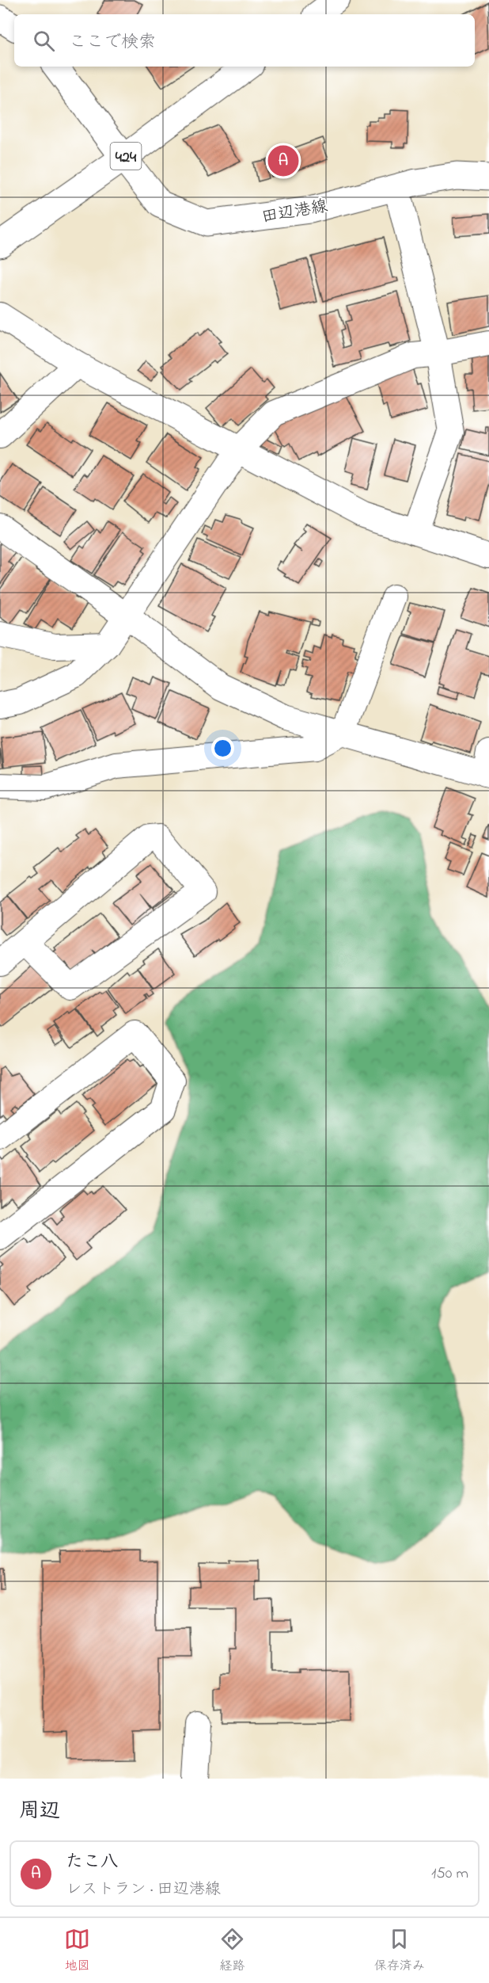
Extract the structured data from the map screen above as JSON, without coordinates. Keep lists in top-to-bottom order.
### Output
{
  "streets": {
    "main road": ["424", "田辺港線"]
  },
  "crossings": [
    ["424", "田辺港線"]
  ],
  "page": {
    "search": "ここで検索",
    "pins": "A",
    "heading": "周辺",
    "list": [
      {
        "mark": "A",
        "name": "たこ八",
        "note": "レストラン · 田辺港線",
        "value": "150 m"
      }
    ],
    "nav": ["地図", "経路", "保存済み"]
  }
}
